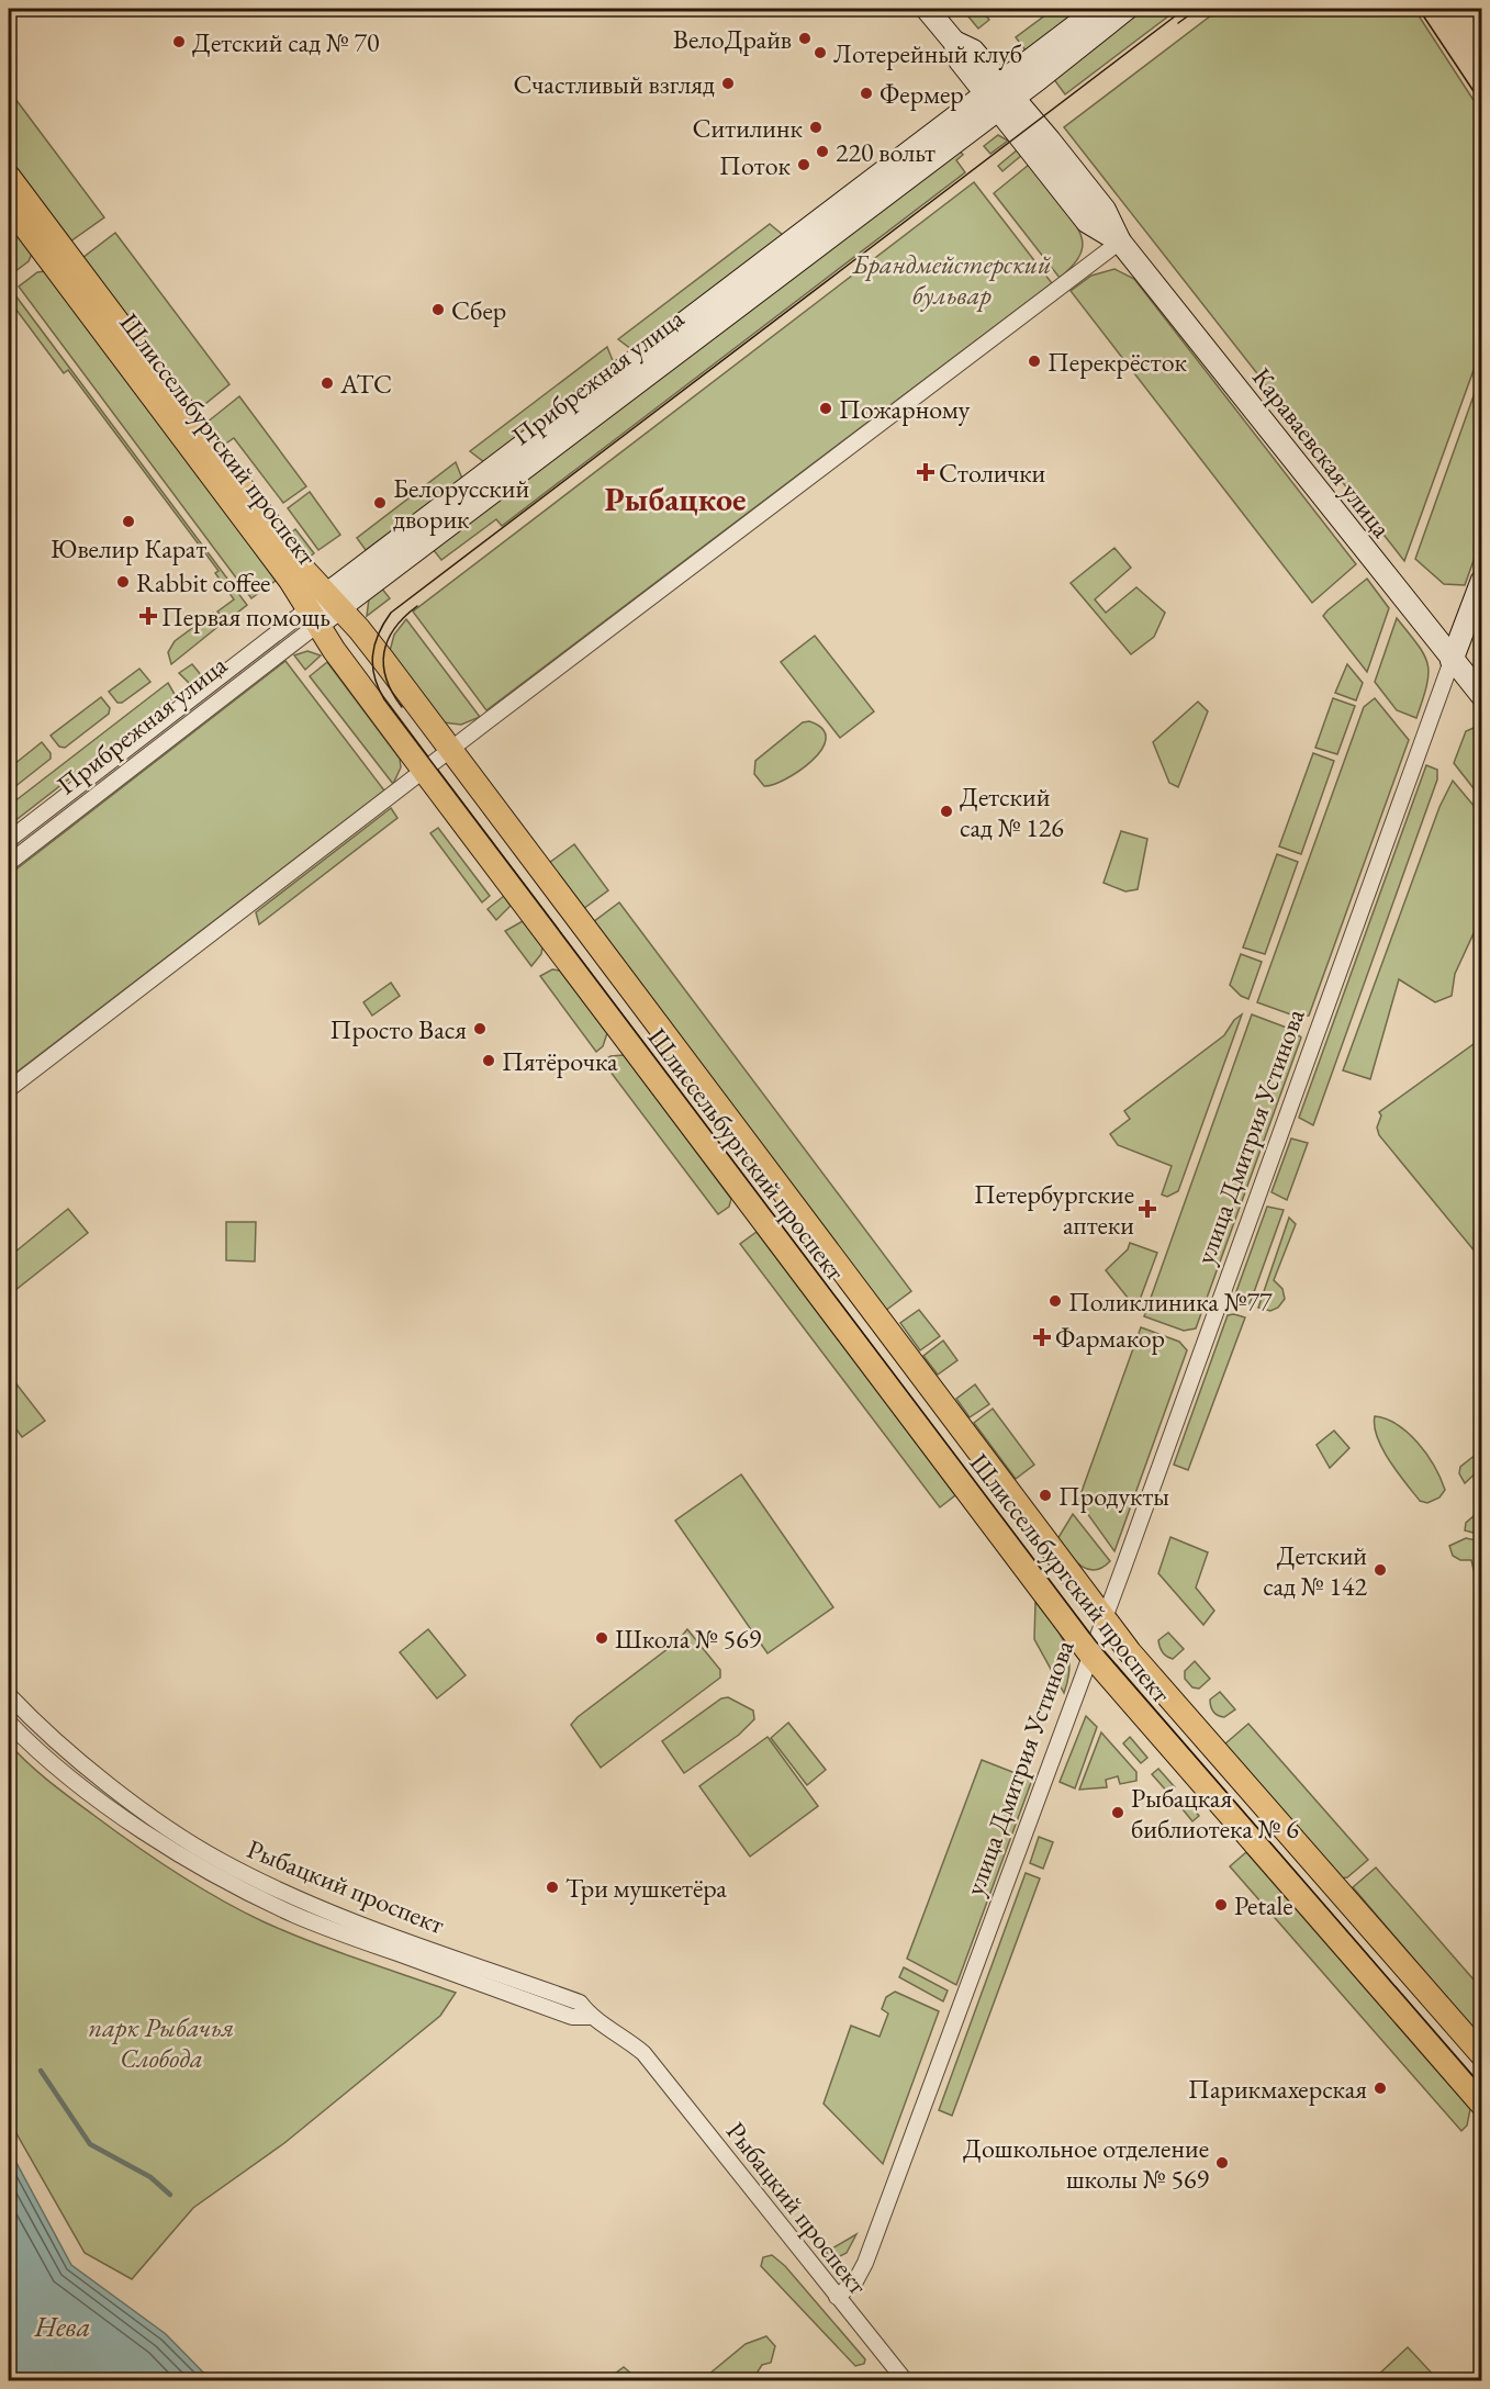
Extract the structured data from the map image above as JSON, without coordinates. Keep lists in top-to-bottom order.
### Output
{
  "streets": {
    "main road": ["Шлиссельбургский проспект"],
    "street": [
      "Прибрежная улица",
      "Караваевская улица",
      "улица Дмитрия Устинова",
      "Рыбацкий проспект"
    ]
  },
  "crossings": [
    ["Прибрежная улица", "Шлиссельбургский проспект"],
    ["Прибрежная улица", "Караваевская улица"],
    ["Шлиссельбургский проспект", "улица Дмитрия Устинова"],
    ["Караваевская улица", "улица Дмитрия Устинова"],
    ["улица Дмитрия Устинова", "Рыбацкий проспект"]
  ],
  "districts": ["Рыбацкое"],
  "water": ["Нева"],
  "parks": ["Брандмейстерский бульвар", "парк Рыбачья Слобода"],
  "places": {
    "other": [
      "ВелоДрайв",
      "Детский сад № 70",
      "Лотерейный клуб",
      "Счастливый взгляд",
      "Фермер",
      "Ситилинк",
      "220 вольт",
      "Поток",
      "Сбер",
      "Перекрёсток",
      "АТС",
      "Пожарному",
      "Белорусский дворик",
      "Ювелир Карат",
      "Rabbit coffee",
      "Детский сад № 126",
      "Просто Вася",
      "Пятёрочка",
      "Поликлиника №77",
      "Продукты",
      "Детский сад № 142",
      "Школа № 569",
      "Рыбацкая библиотека № 6",
      "Три мушкетёра",
      "Petale",
      "Парикмахерская",
      "Дошкольное отделение школы № 569"
    ],
    "health": [
      "Столички",
      "Первая помощь",
      "Петербургские аптеки",
      "Фармакор"
    ]
  }
}
